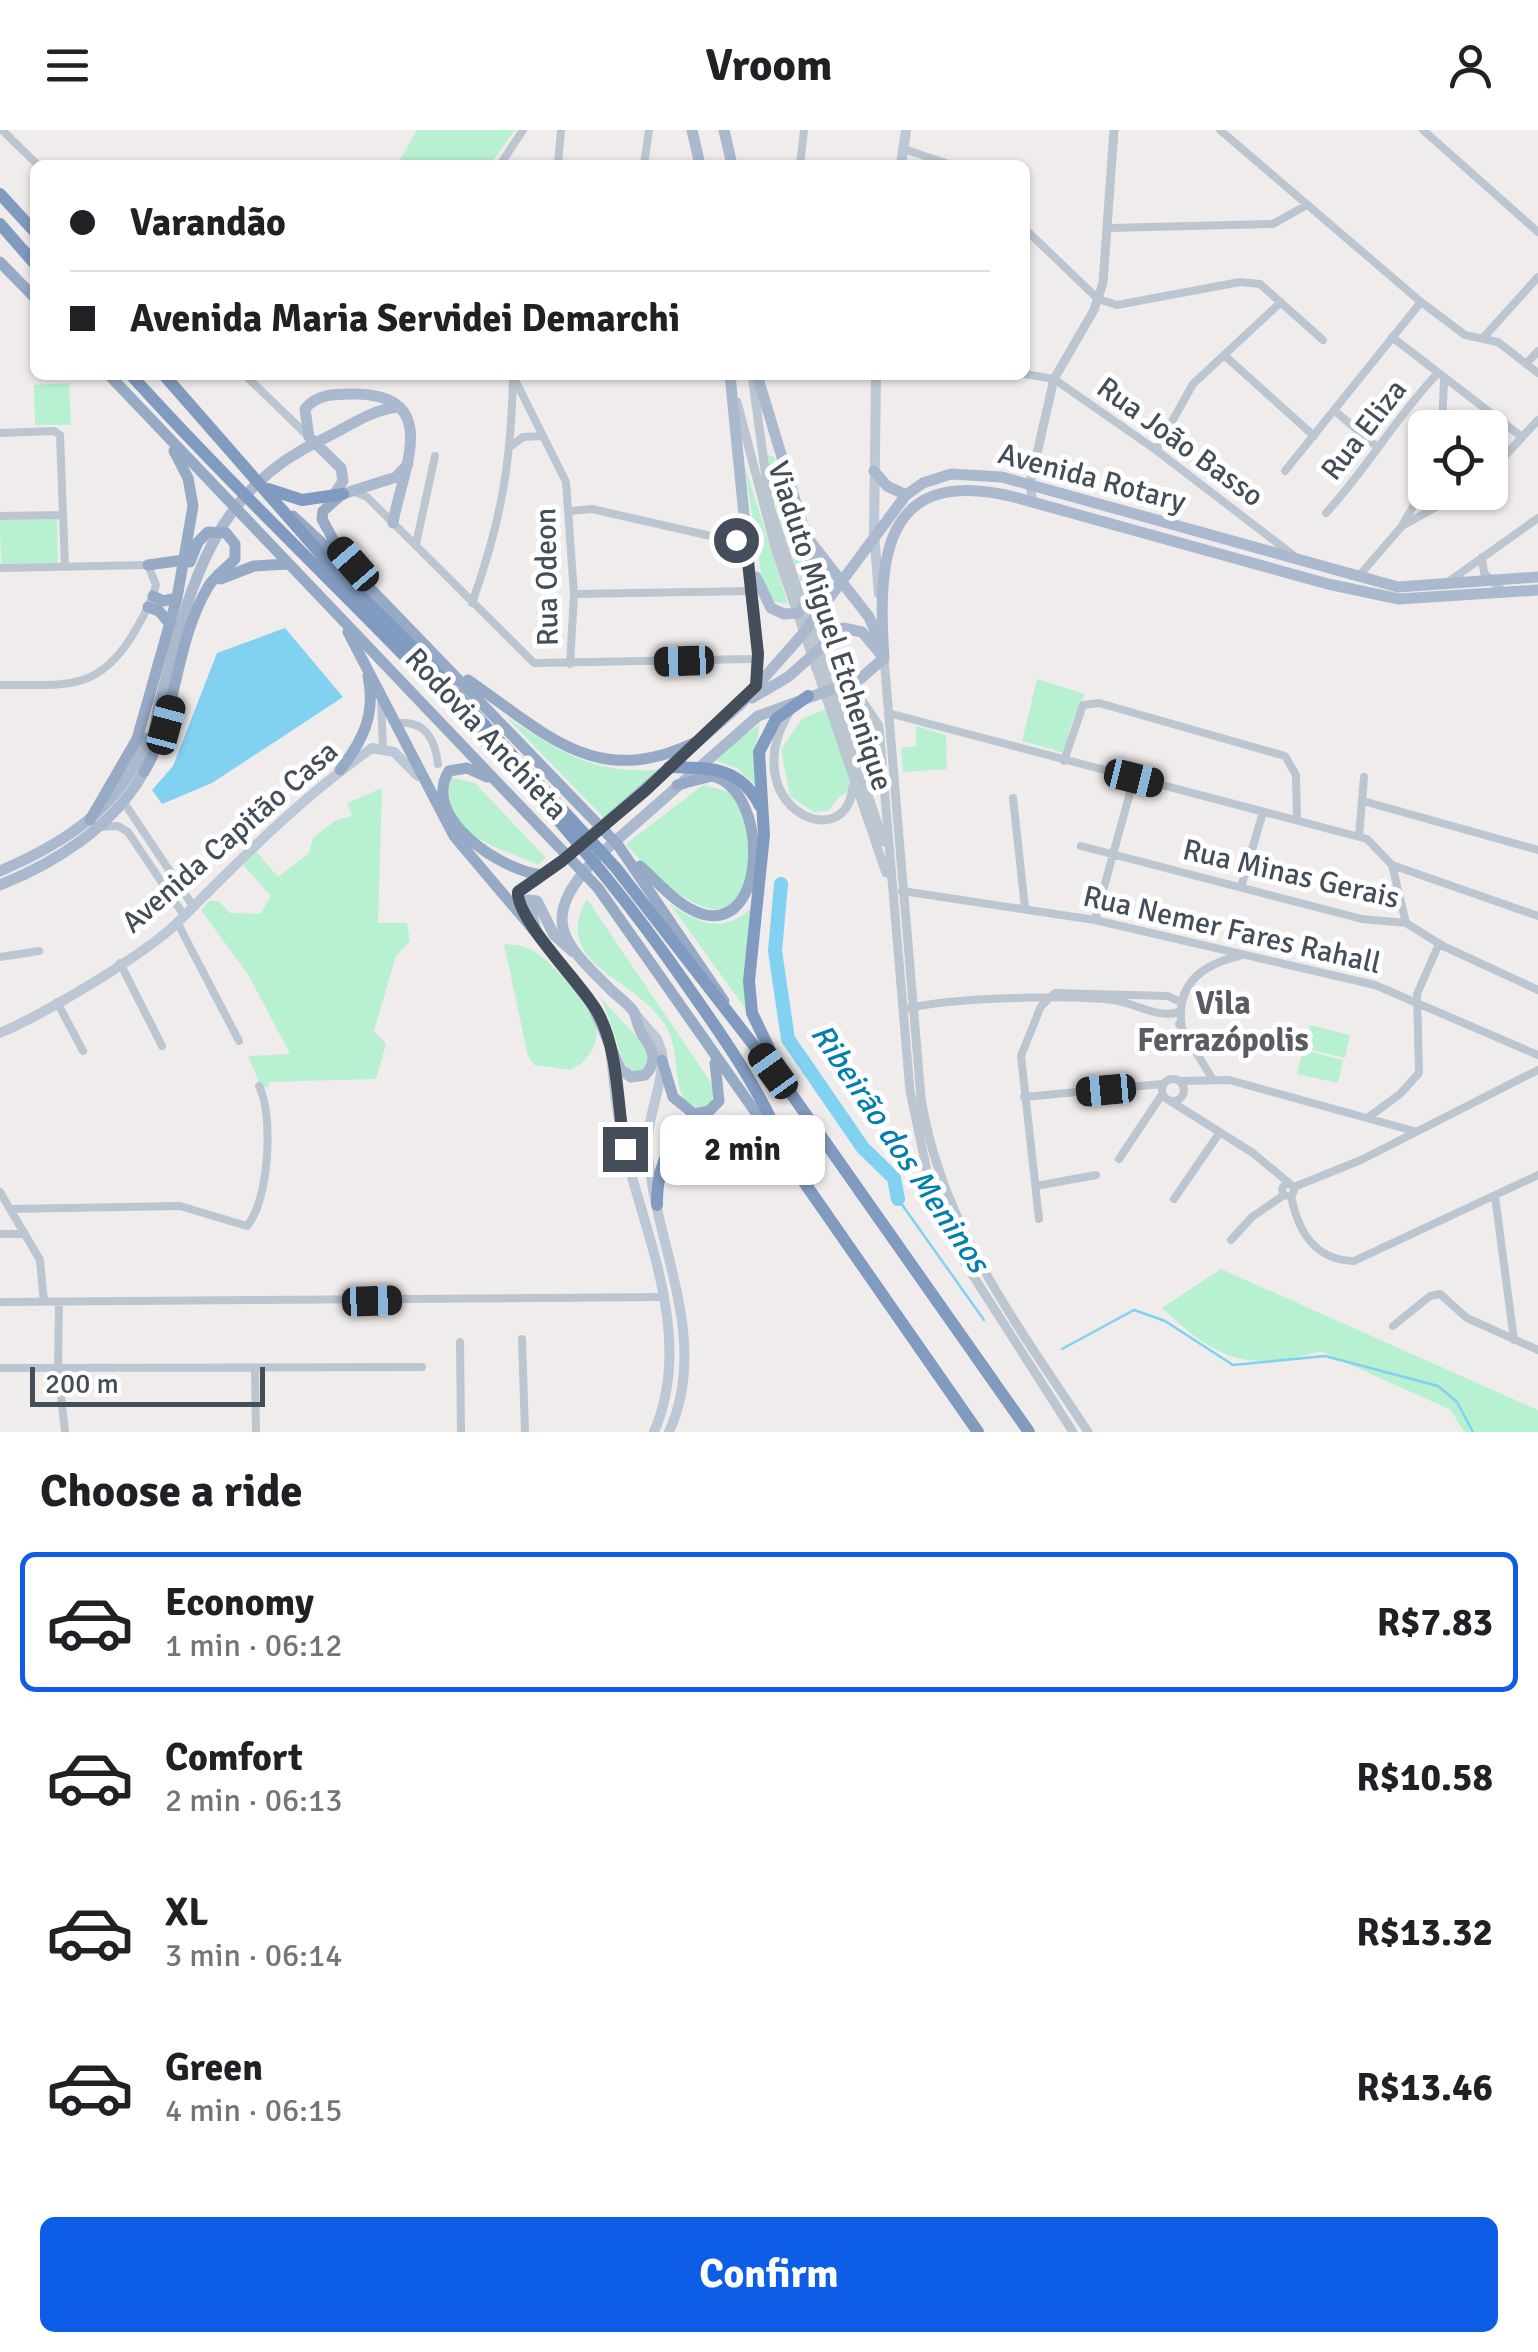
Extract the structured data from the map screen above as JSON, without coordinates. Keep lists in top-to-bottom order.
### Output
{
  "streets": {
    "highway": ["Rodovia Anchieta"],
    "main road": ["Avenida Rotary", "Avenida Capitão Casa"],
    "street": [
      "Rua Eliza",
      "Rua João Basso",
      "Rua Odeon",
      "Viaduto Miguel Etchenique",
      "Rua Minas Gerais",
      "Rua Nemer Fares Rahall"
    ]
  },
  "crossings": [
    ["Rua João Basso", "Avenida Rotary"],
    ["Viaduto Miguel Etchenique", "Rua Nemer Fares Rahall"]
  ],
  "districts": ["Vila Ferrazópolis"],
  "water": ["Ribeirão dos Meninos"],
  "scale_bar": "200 m",
  "page": {
    "header": "Vroom",
    "banner": ["Varandão", "Avenida Maria Servidei Demarchi"],
    "bubble": "2 min",
    "scale": "200 m",
    "heading": "Choose a ride",
    "list": [
      {
        "name": "Economy",
        "note": "1 min · 06:12",
        "value": "R$7.83"
      },
      {
        "name": "Comfort",
        "note": "2 min · 06:13",
        "value": "R$10.58"
      },
      {
        "name": "XL",
        "note": "3 min · 06:14",
        "value": "R$13.32"
      },
      {
        "name": "Green",
        "note": "4 min · 06:15",
        "value": "R$13.46"
      }
    ],
    "buttons": "Confirm"
  }
}
